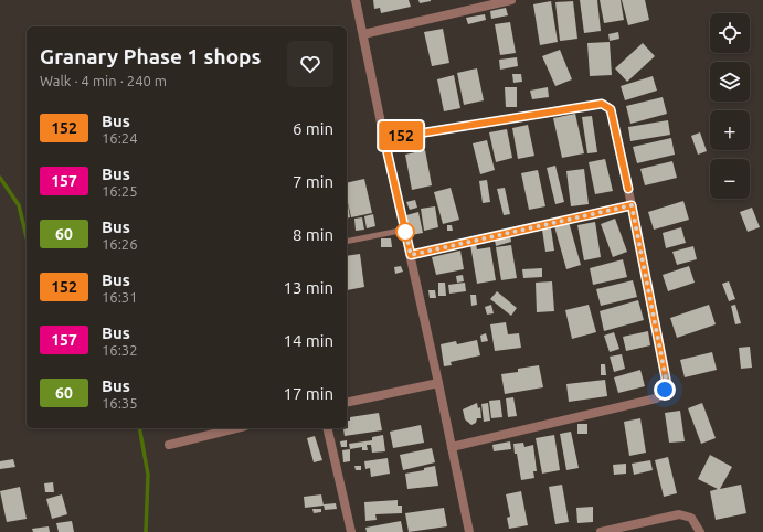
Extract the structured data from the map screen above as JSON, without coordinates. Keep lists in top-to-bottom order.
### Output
{
  "lines": ["bus line 152"],
  "page": {
    "on_map": "152",
    "map_buttons": ["+", "−"],
    "heading": ["Granary Phase 1 shops", "Walk · 4 min · 240 m"],
    "list": [
      {
        "mark": "152",
        "name": "Bus",
        "note": "16:24",
        "value": "6 min"
      },
      {
        "mark": "157",
        "name": "Bus",
        "note": "16:25",
        "value": "7 min"
      },
      {
        "mark": "60",
        "name": "Bus",
        "note": "16:26",
        "value": "8 min"
      },
      {
        "mark": "152",
        "name": "Bus",
        "note": "16:31",
        "value": "13 min"
      },
      {
        "mark": "157",
        "name": "Bus",
        "note": "16:32",
        "value": "14 min"
      },
      {
        "mark": "60",
        "name": "Bus",
        "note": "16:35",
        "value": "17 min"
      }
    ]
  }
}
